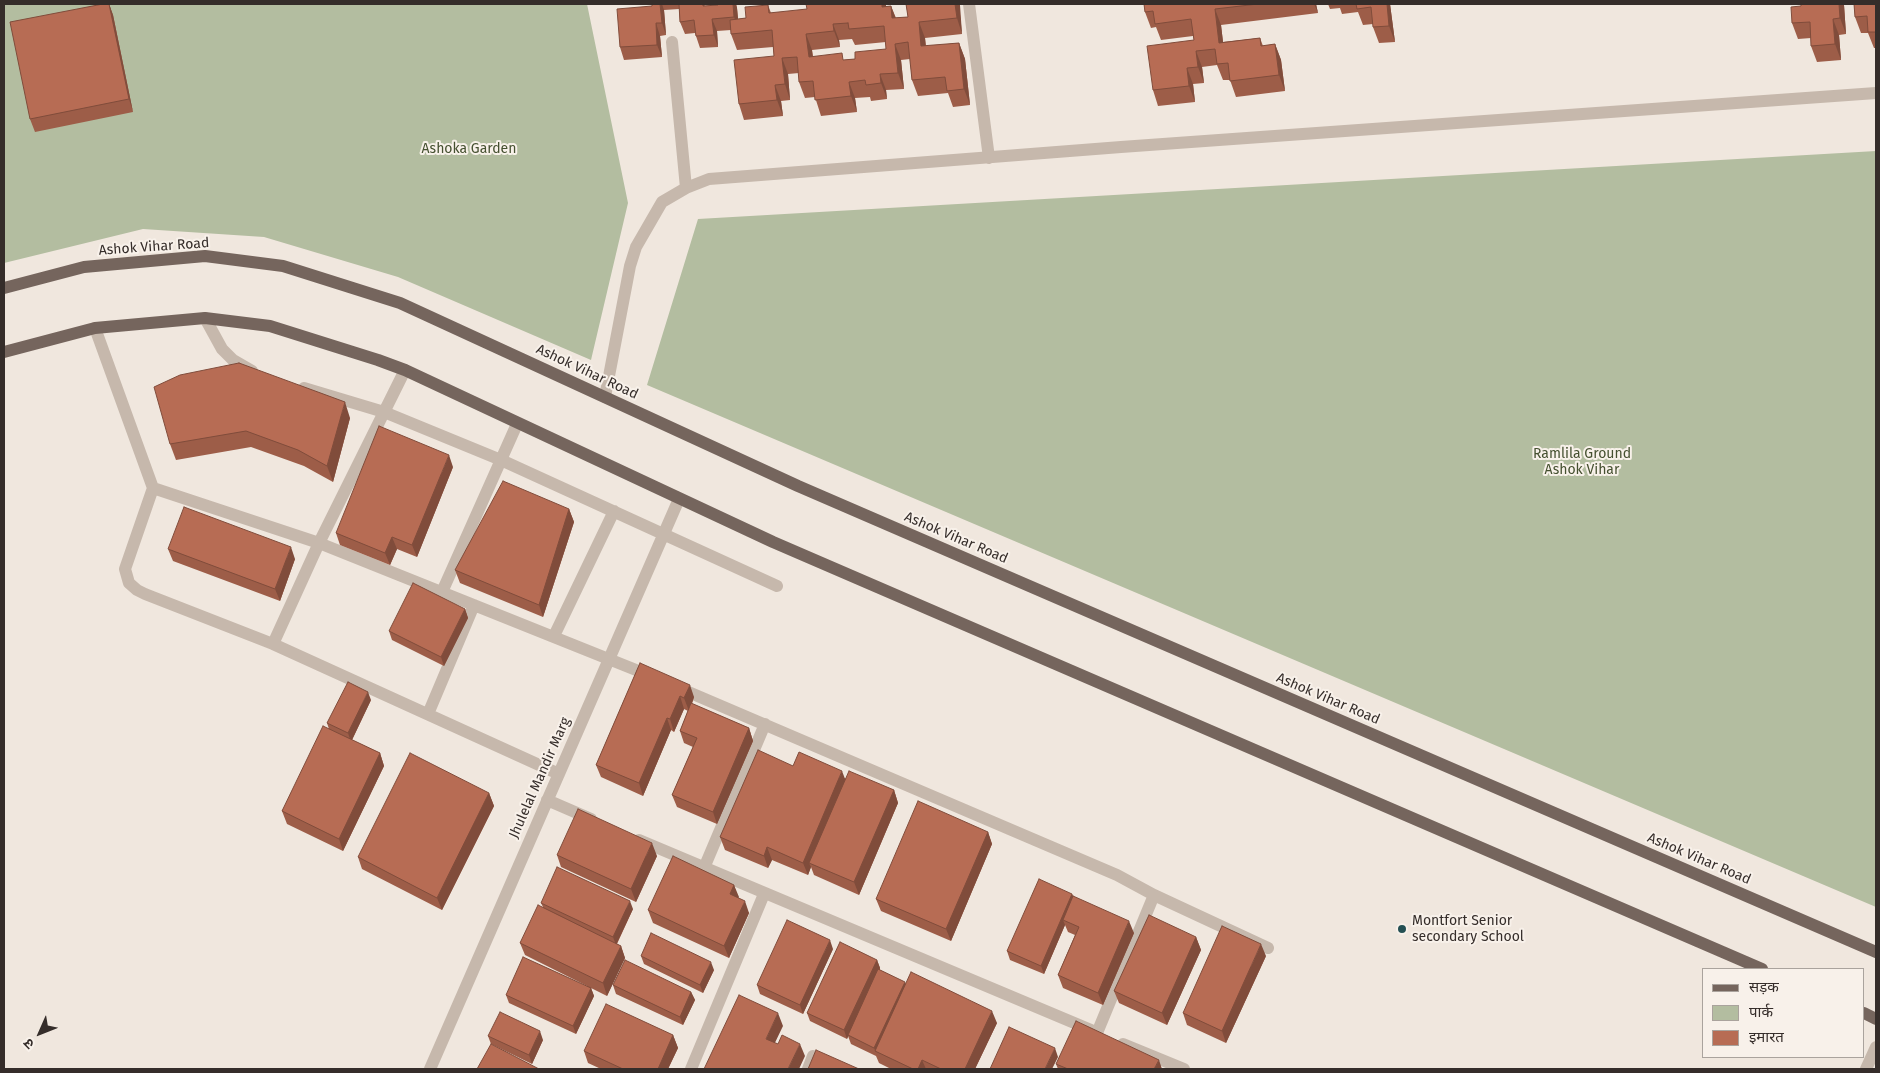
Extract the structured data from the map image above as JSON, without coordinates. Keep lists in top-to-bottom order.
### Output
{
  "streets": {
    "main road": ["Ashok Vihar Road"],
    "street": ["Jhulelal Mandir Marg"]
  },
  "parks": ["Ashoka Garden", "Ramlila Ground Ashok Vihar"],
  "places": ["Montfort Senior secondary School"],
  "legend": ["सड़क", "पार्क", "इमारत"],
  "north": "bottom left"
}
